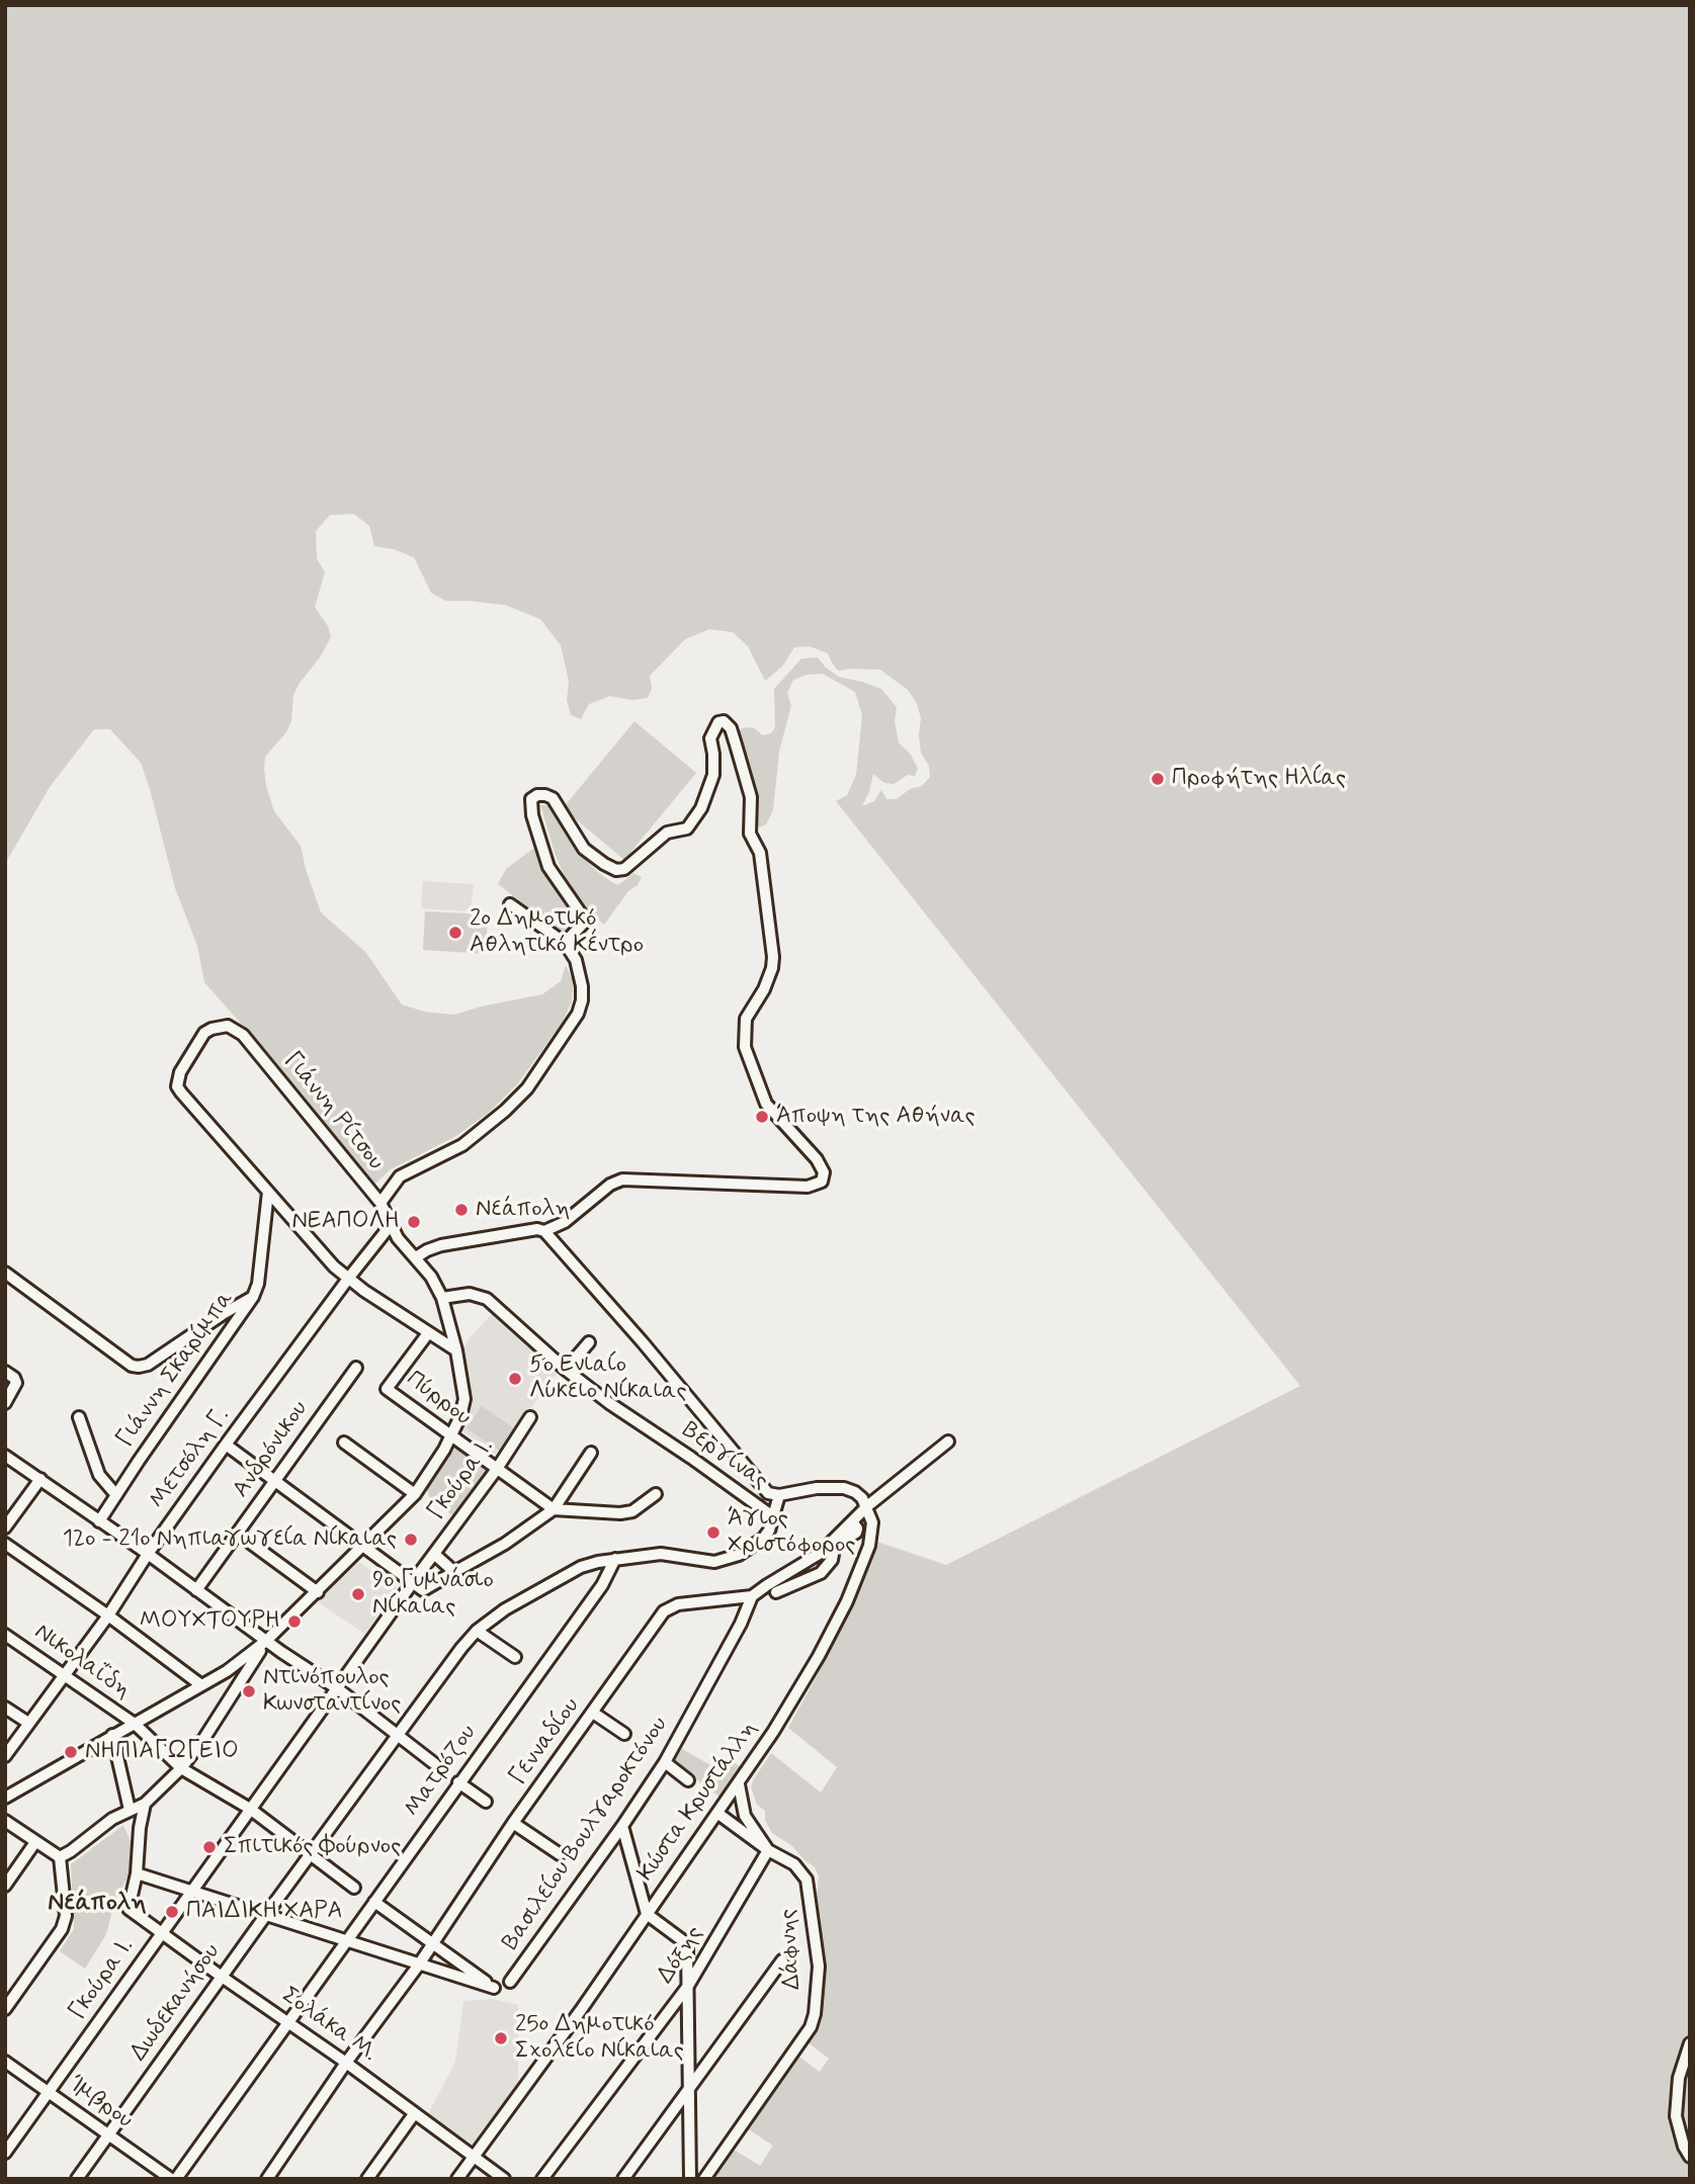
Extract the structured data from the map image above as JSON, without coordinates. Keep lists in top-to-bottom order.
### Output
{
  "streets": {
    "street": [
      "Γιάννη Ρίτσου",
      "Γιάννη Σκαρίμπα",
      "Πύρρου",
      "Ανδρόνικου",
      "Βεργίνας",
      "Μετσόλη Γ.",
      "Γκούρα Ι.",
      "Νικολαΐδη",
      "Γενναδίου",
      "Ματρόζου",
      "Κώστα Κρυστάλλη",
      "Βασιλείου Βουλγαροκτόνου",
      "Δάφνης",
      "Δόξης",
      "Δωδεκανήσου",
      "Σολάκα Μ.",
      "Ίμβρου"
    ]
  },
  "crossings": [
    ["Γιάννη Ρίτσου", "Γιάννη Σκαρίμπα"],
    ["Γιάννη Ρίτσου", "Πύρρου"],
    ["Γιάννη Ρίτσου", "Βεργίνας"],
    ["Γιάννη Ρίτσου", "Μετσόλη Γ."],
    ["Πύρρου", "Γκούρα Ι."],
    ["Βεργίνας", "Δωδεκανήσου"],
    ["Μετσόλη Γ.", "Νικολαΐδη"],
    ["Γκούρα Ι.", "Νικολαΐδη"],
    ["Γκούρα Ι.", "Σολάκα Μ."],
    ["Γκούρα Ι.", "Ίμβρου"],
    ["Νικολαΐδη", "Δωδεκανήσου"],
    ["Γενναδίου", "Κώστα Κρυστάλλη"],
    ["Γενναδίου", "Βασιλείου Βουλγαροκτόνου"],
    ["Γενναδίου", "Σολάκα Μ."],
    ["Ματρόζου", "Δωδεκανήσου"],
    ["Ματρόζου", "Σολάκα Μ."],
    ["Ματρόζου", "Ίμβρου"],
    ["Κώστα Κρυστάλλη", "Δάφνης"],
    ["Κώστα Κρυστάλλη", "Σολάκα Μ."],
    ["Δάφνης", "Δόξης"],
    ["Δωδεκανήσου", "Σολάκα Μ."],
    ["Δωδεκανήσου", "Ίμβρου"]
  ],
  "districts": ["Νεάπολη"],
  "places": [
    "Προφήτης Ηλίας",
    "2o Δημοτικό Αθλητικό Κέντρο",
    "Άποψη της Αθήνας",
    "Νεάπολη",
    "ΝΕΑΠΟΛΗ",
    "5ο Ενιαίο Λύκειο Νίκαιας",
    "Άγιος Χριστόφορος",
    "12ο - 21ο Νηπιαγωγεία Νίκαιας",
    "9ο Γυμνάσιο Νίκαιας",
    "ΜΟΥΧΤΟΥΡΗ",
    "Ντινόπουλος Κωνσταντίνος",
    "ΝΗΠΙΑΓΩΓΕΙΟ",
    "Σπιτικός Φούρνος",
    "ΠΑΙΔΙΚΗ ΧΑΡΑ",
    "25o Δημοτικό Σχολείο Νίκαιας"
  ]
}
